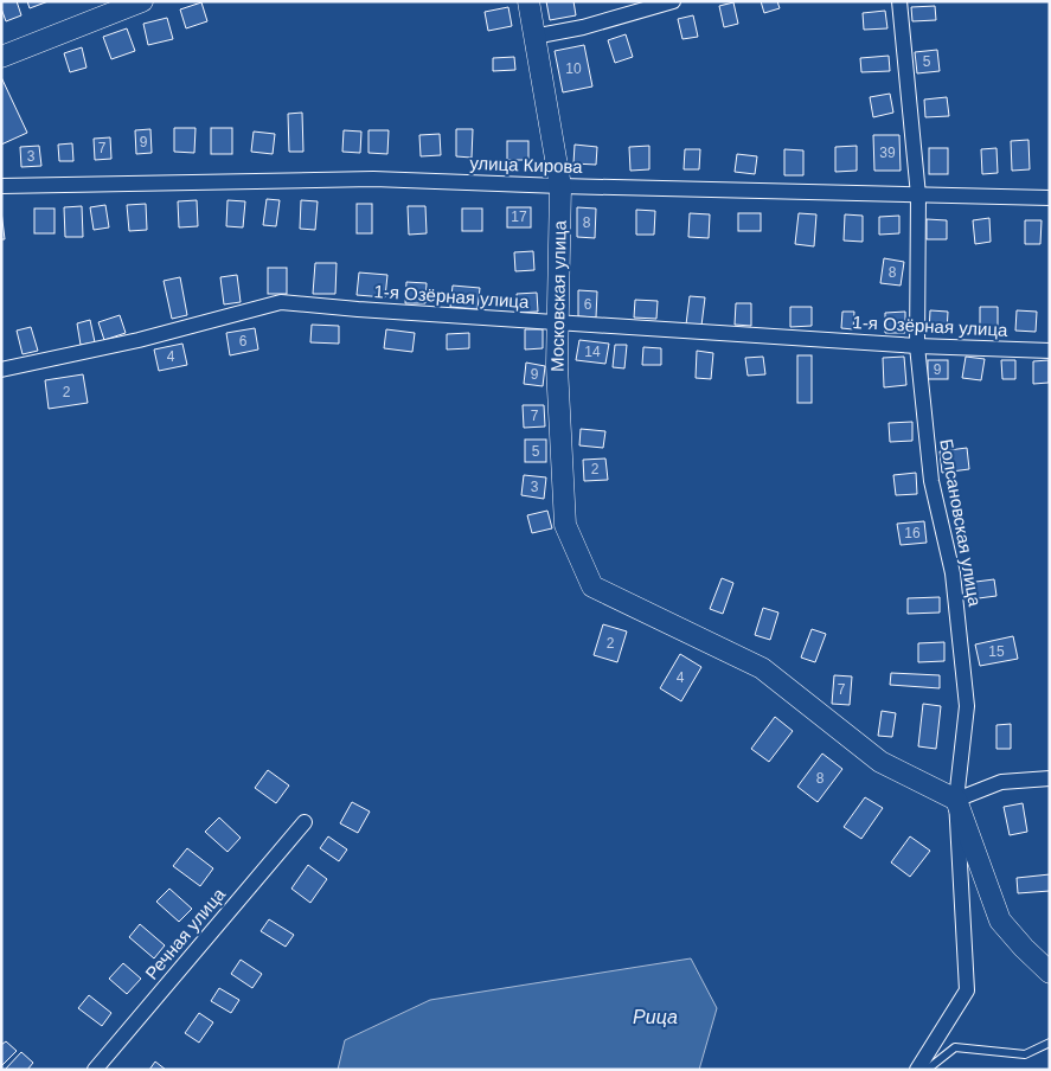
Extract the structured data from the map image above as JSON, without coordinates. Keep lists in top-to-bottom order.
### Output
{
  "streets": {
    "street": [
      "улица Кирова",
      "1-я Озёрная улица",
      "Московская улица",
      "Болсановская улица",
      "Речная улица"
    ]
  },
  "crossings": [
    ["улица Кирова", "Московская улица"],
    ["улица Кирова", "Болсановская улица"],
    ["1-я Озёрная улица", "Московская улица"],
    ["1-я Озёрная улица", "Болсановская улица"],
    ["Московская улица", "Болсановская улица"]
  ],
  "water": ["Рица"],
  "house_numbers": [
    "5",
    "10",
    "9",
    "7",
    "39",
    "3",
    "17",
    "8",
    "8",
    "6",
    "6",
    "14",
    "4",
    "9",
    "9",
    "2",
    "7",
    "5",
    "2",
    "3",
    "16",
    "2",
    "15",
    "4",
    "7",
    "8"
  ]
}
